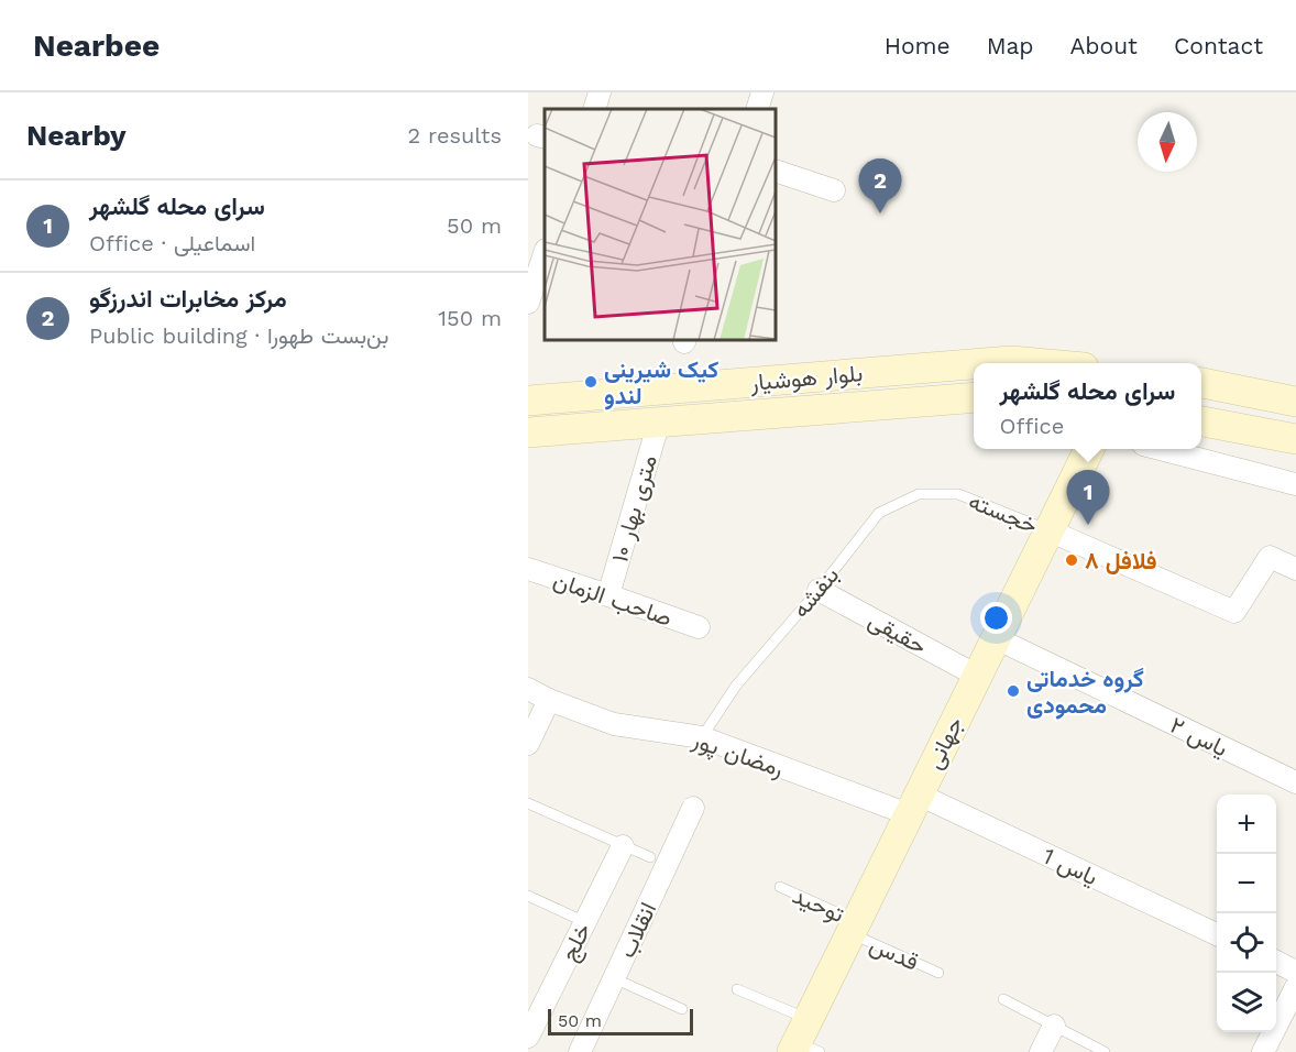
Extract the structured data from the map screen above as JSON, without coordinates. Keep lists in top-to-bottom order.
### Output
{
  "streets": {
    "main road": ["بلوار هوشیار", "جهانی"],
    "street": [
      "۱۰ متری بهار",
      "صاحب الزمان",
      "حقیقی",
      "یاس ۲",
      "رمضان پور",
      "یاس 1",
      "انقلاب",
      "خلج"
    ],
    "lane": [
      "خجسته",
      "بنفشه",
      "توحید",
      "قدس"
    ]
  },
  "crossings": [
    ["بلوار هوشیار", "۱۰ متری بهار"],
    ["۱۰ متری بهار", "صاحب الزمان"],
    ["خجسته", "بنفشه"],
    ["خجسته", "جهانی"],
    ["بنفشه", "حقیقی"],
    ["بنفشه", "رمضان پور"],
    ["حقیقی", "جهانی"],
    ["یاس ۲", "جهانی"],
    ["جهانی", "رمضان پور"],
    ["جهانی", "یاس 1"],
    ["جهانی", "توحید"],
    ["جهانی", "قدس"],
    ["رمضان پور", "یاس 1"],
    ["توحید", "قدس"]
  ],
  "places": ["کیک شیرینی لندو", "فلافل ۸", "گروه خدماتی محمودی"],
  "scale_bar": "50 m",
  "north": "bottom",
  "page": {
    "header": "Nearbee",
    "nav": [
      "Home",
      "Map",
      "About",
      "Contact"
    ],
    "heading": ["Nearby", "2 results"],
    "pins": ["2", "1"],
    "list": [
      {
        "mark": "1",
        "name": "سرای محله گلشهر",
        "note": "Office · اسماعیلی",
        "value": "50 m"
      },
      {
        "mark": "2",
        "name": "مرکز مخابرات اندرزگو",
        "note": "Public building · بن‌بست طهورا",
        "value": "150 m"
      }
    ],
    "popup": ["سرای محله گلشهر", "Office"],
    "map_buttons": ["+", "−"],
    "scale": "50 m"
  }
}
